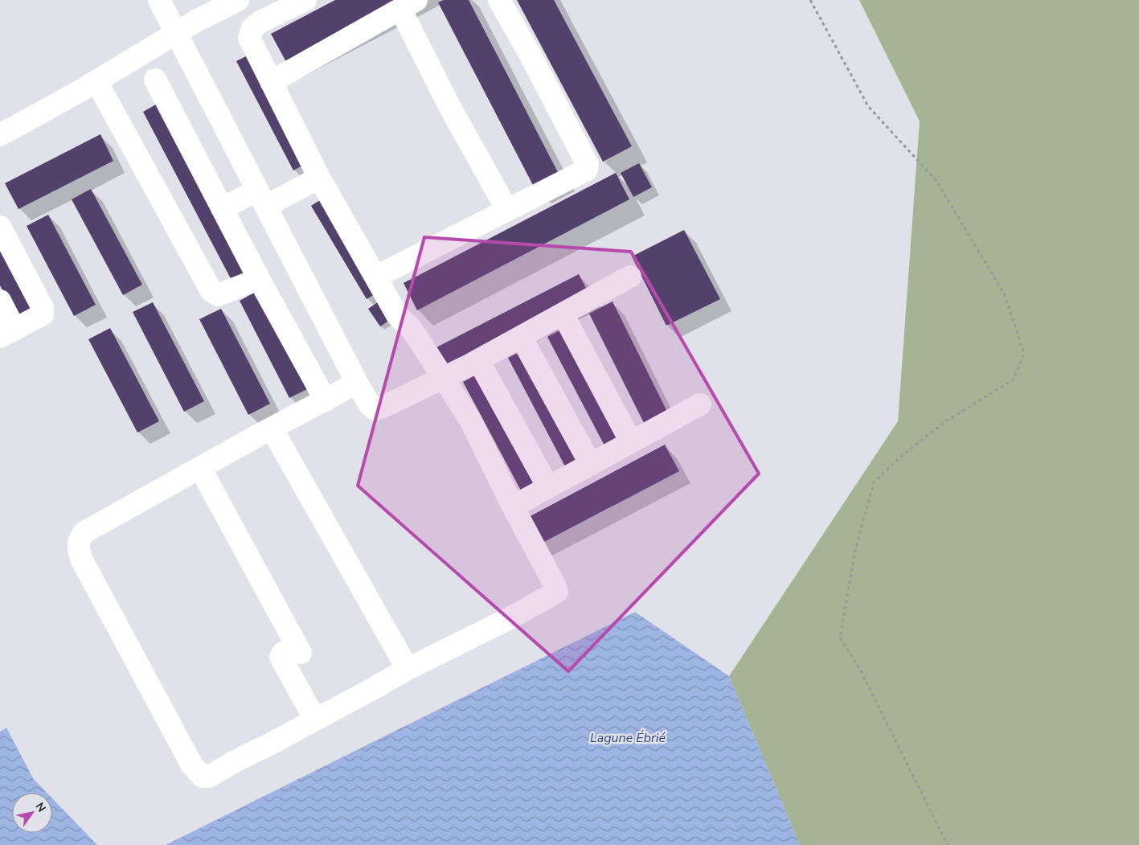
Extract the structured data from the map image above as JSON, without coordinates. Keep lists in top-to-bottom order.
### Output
{
  "water": ["Lagune Ébrié"],
  "north": "top right"
}
